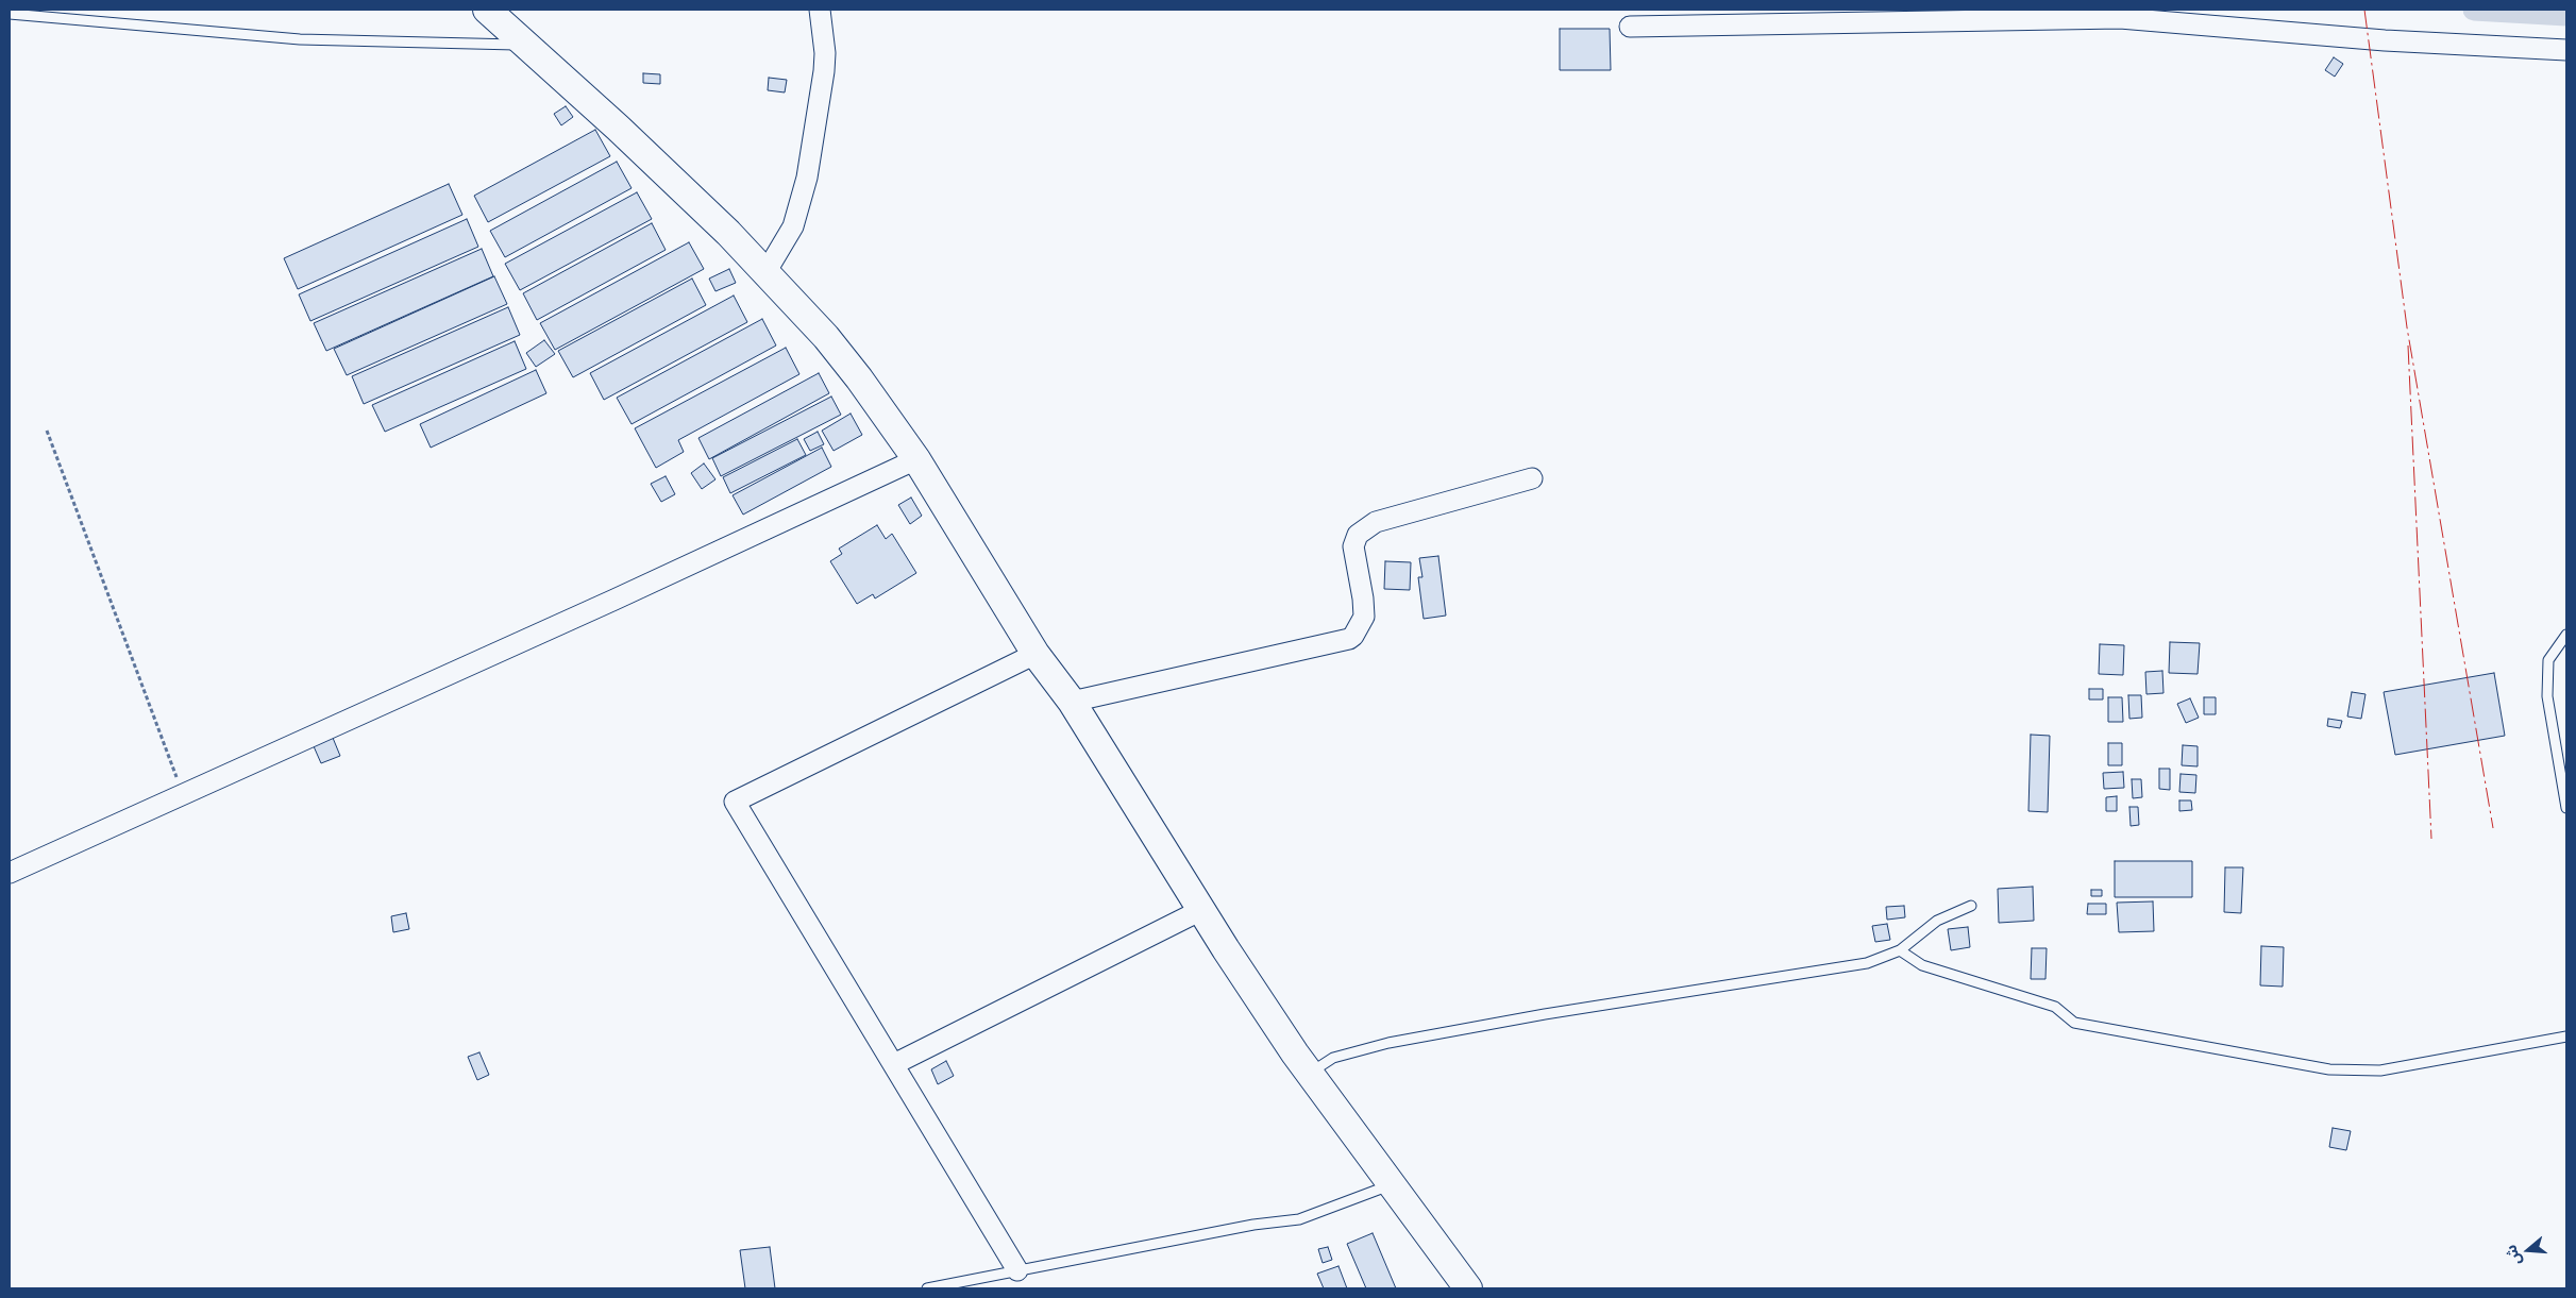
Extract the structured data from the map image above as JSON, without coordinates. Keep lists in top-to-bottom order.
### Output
{
  "north": "left"
}
